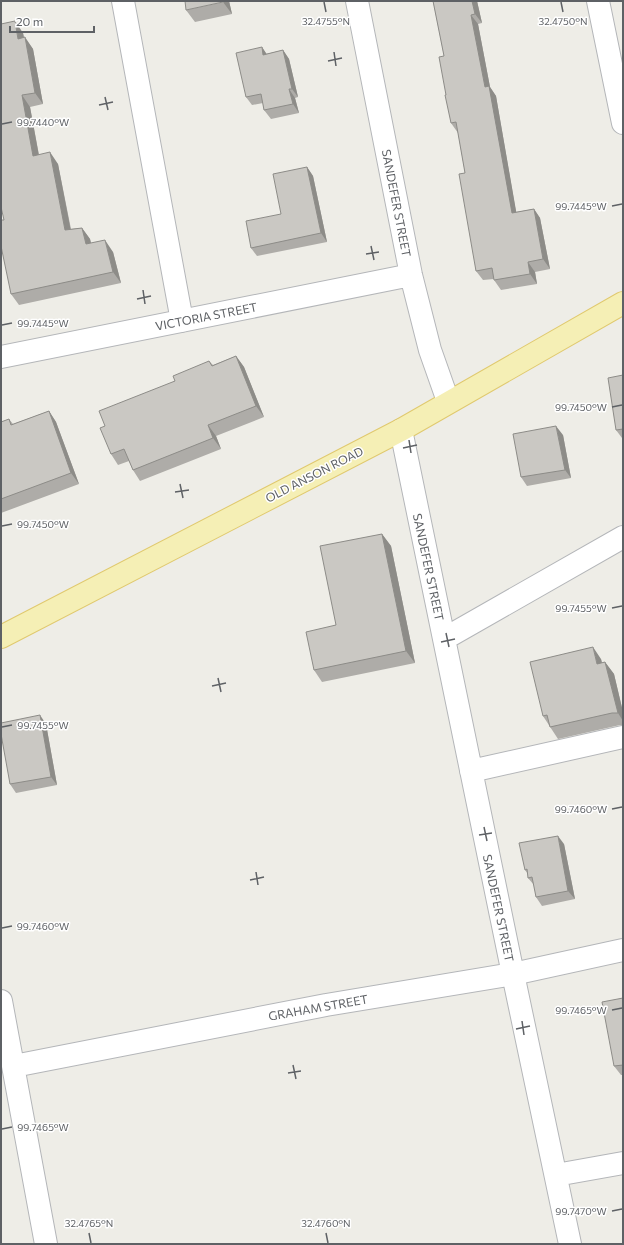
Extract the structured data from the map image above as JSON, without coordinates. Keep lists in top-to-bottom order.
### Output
{
  "streets": {
    "main road": ["OLD ANSON ROAD"],
    "street": ["SANDEFER STREET", "VICTORIA STREET", "GRAHAM STREET"]
  },
  "crossings": [
    ["SANDEFER STREET", "VICTORIA STREET"],
    ["SANDEFER STREET", "OLD ANSON ROAD"],
    ["SANDEFER STREET", "GRAHAM STREET"]
  ],
  "scale_bar": "20 m",
  "coordinates": [
    "32.4750°N",
    "32.4755°N",
    "99.7440°W",
    "99.7445°W",
    "99.7450°W",
    "99.7455°W",
    "99.7460°W",
    "99.7465°W",
    "99.7470°W",
    "32.4765°N",
    "32.4760°N"
  ]
}
